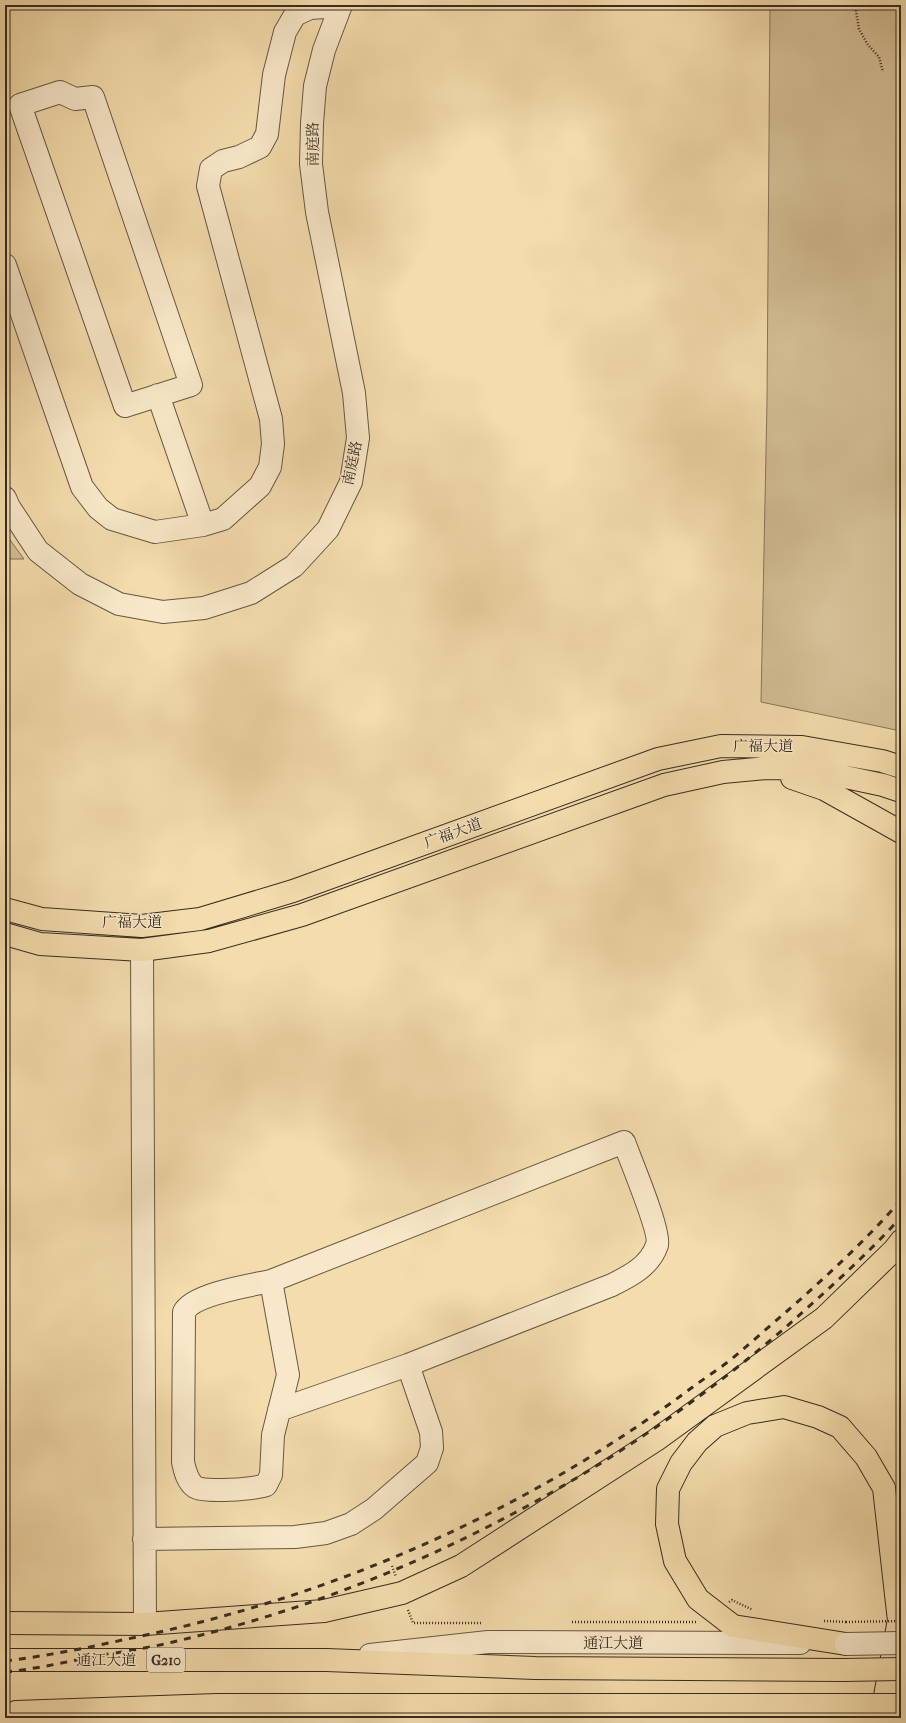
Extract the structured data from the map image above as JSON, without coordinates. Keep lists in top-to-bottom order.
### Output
{
  "streets": {
    "main road": ["广福大道", "通江大道", "G210"],
    "street": ["南庭路"]
  }
}
